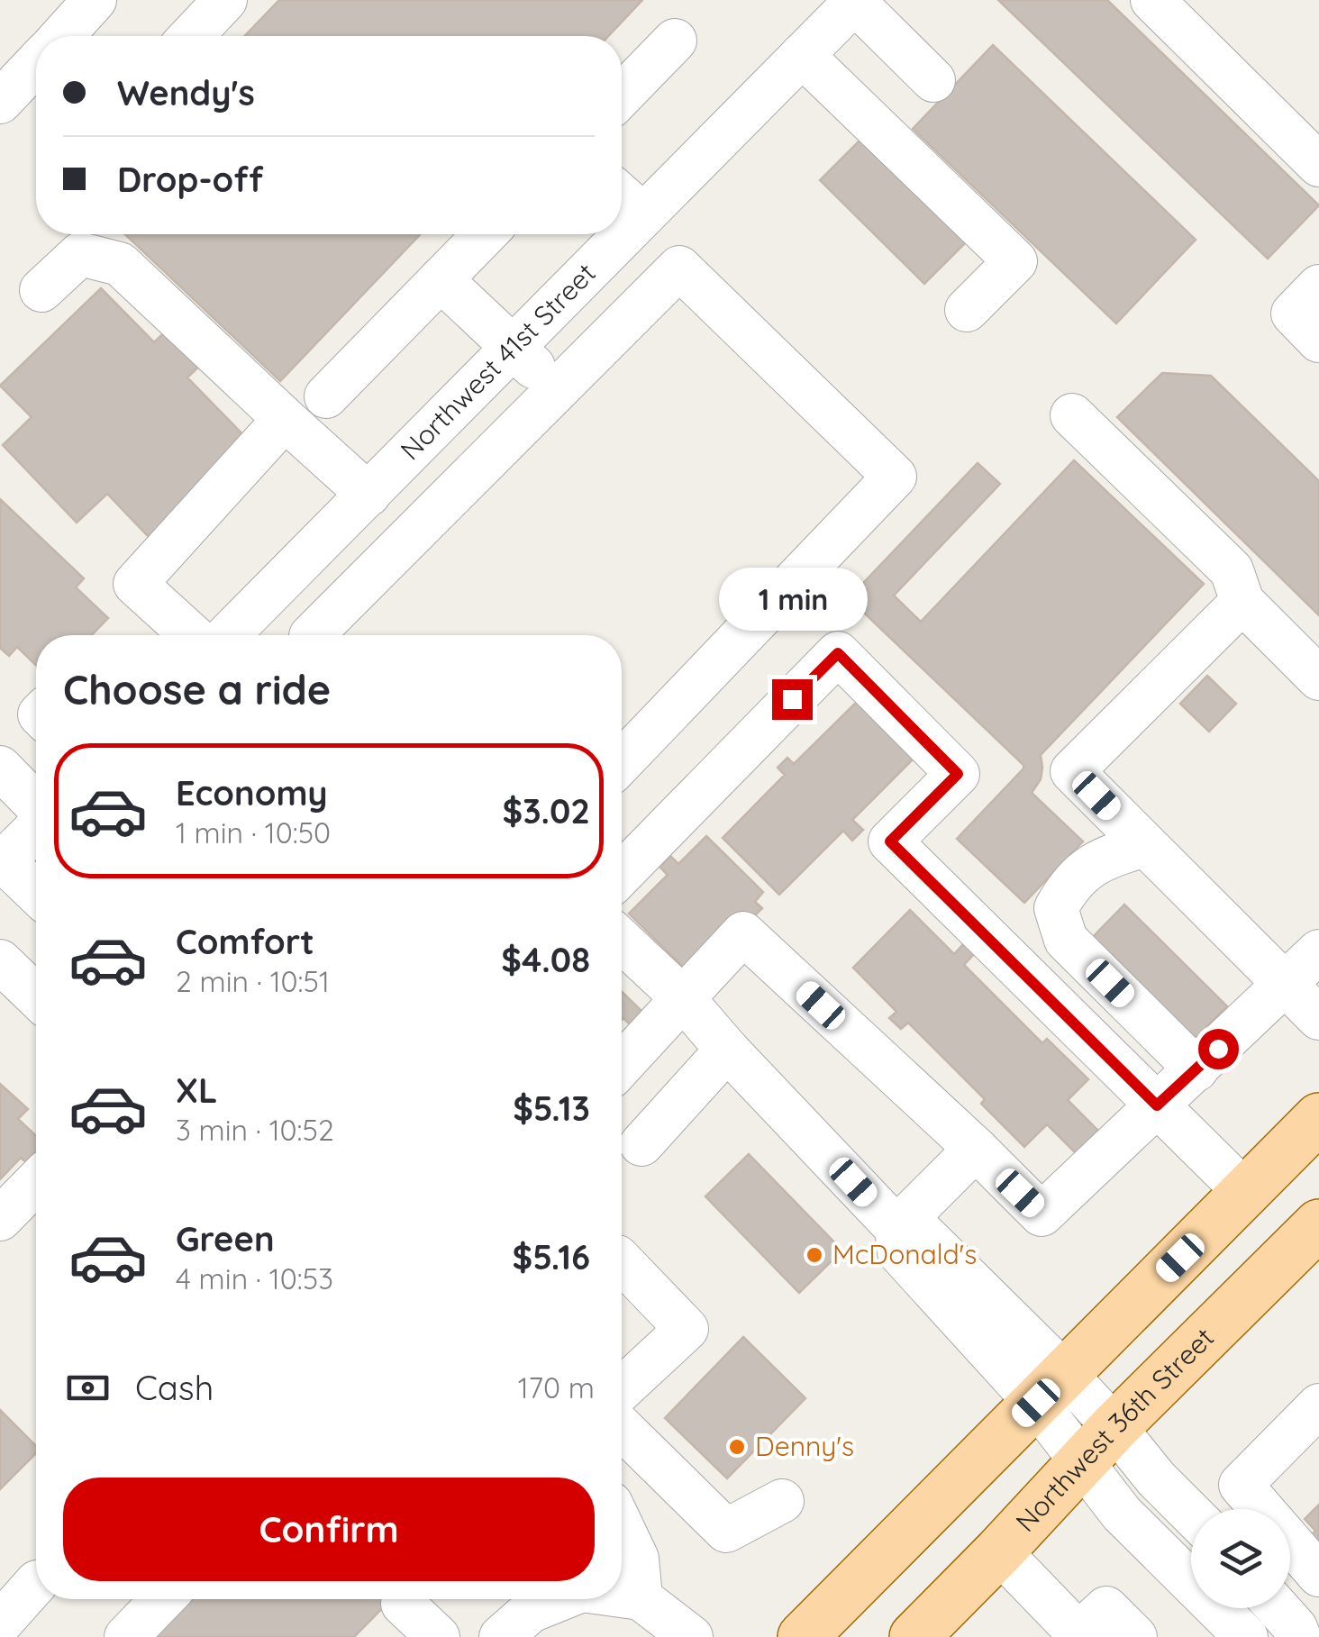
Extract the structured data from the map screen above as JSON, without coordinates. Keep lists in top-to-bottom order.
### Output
{
  "streets": {
    "main road": ["Northwest 36th Street"],
    "street": ["Northwest 41st Street"]
  },
  "places": ["McDonald's", "Denny's"],
  "page": {
    "banner": ["Wendy's", "Drop-off"],
    "bubble": "1 min",
    "heading": "Choose a ride",
    "list": [
      {
        "name": "Economy",
        "note": "1 min · 10:50",
        "value": "$3.02"
      },
      {
        "name": "Comfort",
        "note": "2 min · 10:51",
        "value": "$4.08"
      },
      {
        "name": "XL",
        "note": "3 min · 10:52",
        "value": "$5.13"
      },
      {
        "name": "Green",
        "note": "4 min · 10:53",
        "value": "$5.16"
      }
    ],
    "pay": ["Cash", "170 m"],
    "buttons": "Confirm"
  }
}
